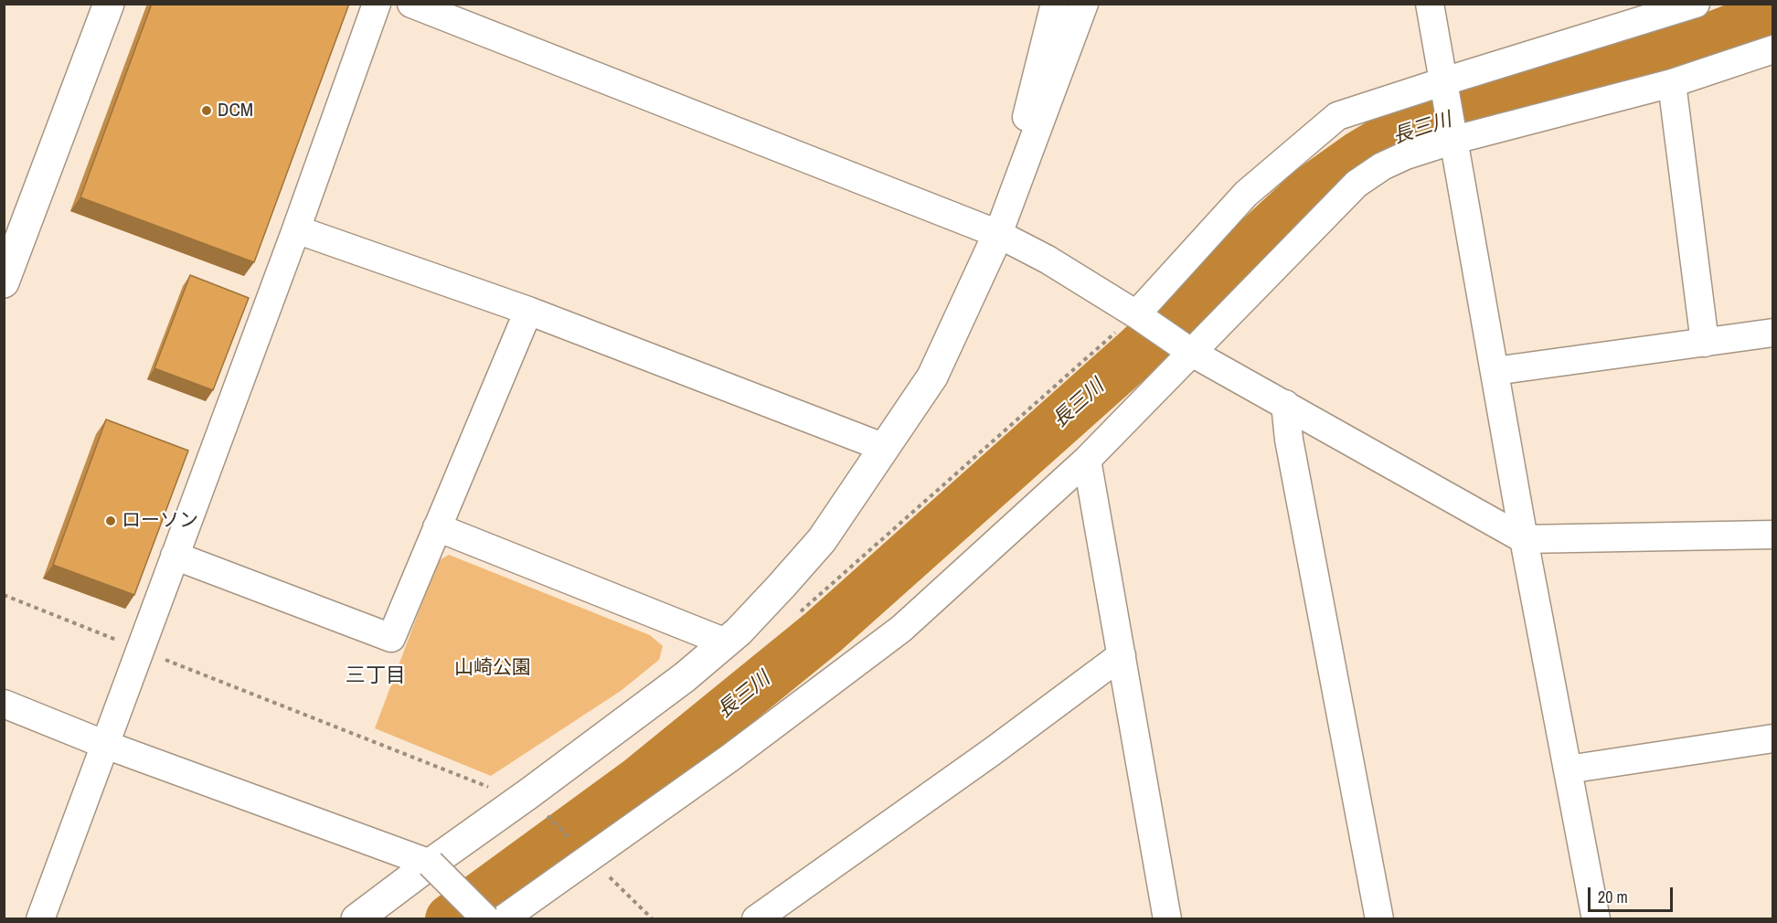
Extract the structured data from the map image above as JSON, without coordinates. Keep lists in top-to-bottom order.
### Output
{
  "districts": ["三丁目"],
  "water": ["長三川"],
  "parks": ["山崎公園"],
  "places": ["DCM", "ローソン"],
  "scale_bar": "20 m"
}
